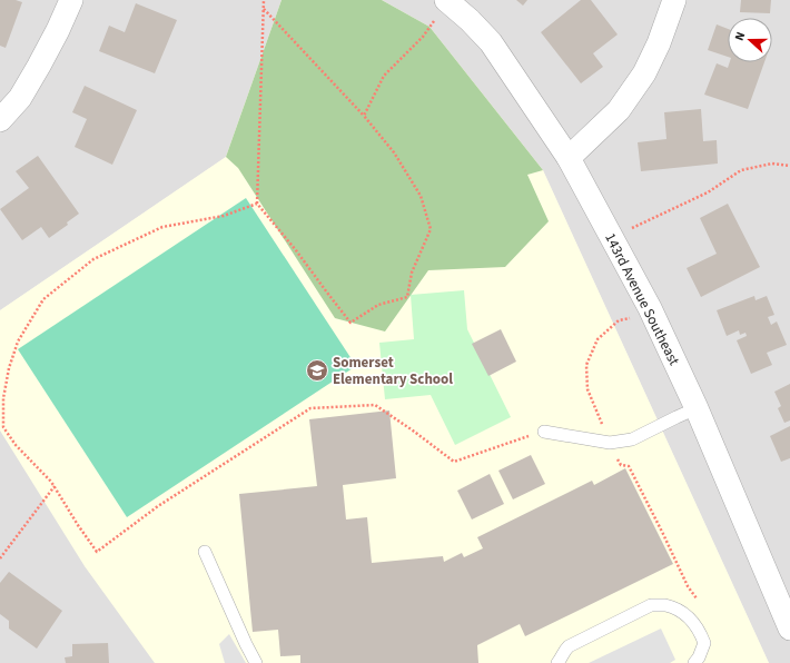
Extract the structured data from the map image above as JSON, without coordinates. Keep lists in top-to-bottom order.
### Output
{
  "streets": {
    "street": ["143rd Avenue Southeast"]
  },
  "places": {
    "school or university": ["Somerset Elementary School"]
  },
  "north": "left"
}
